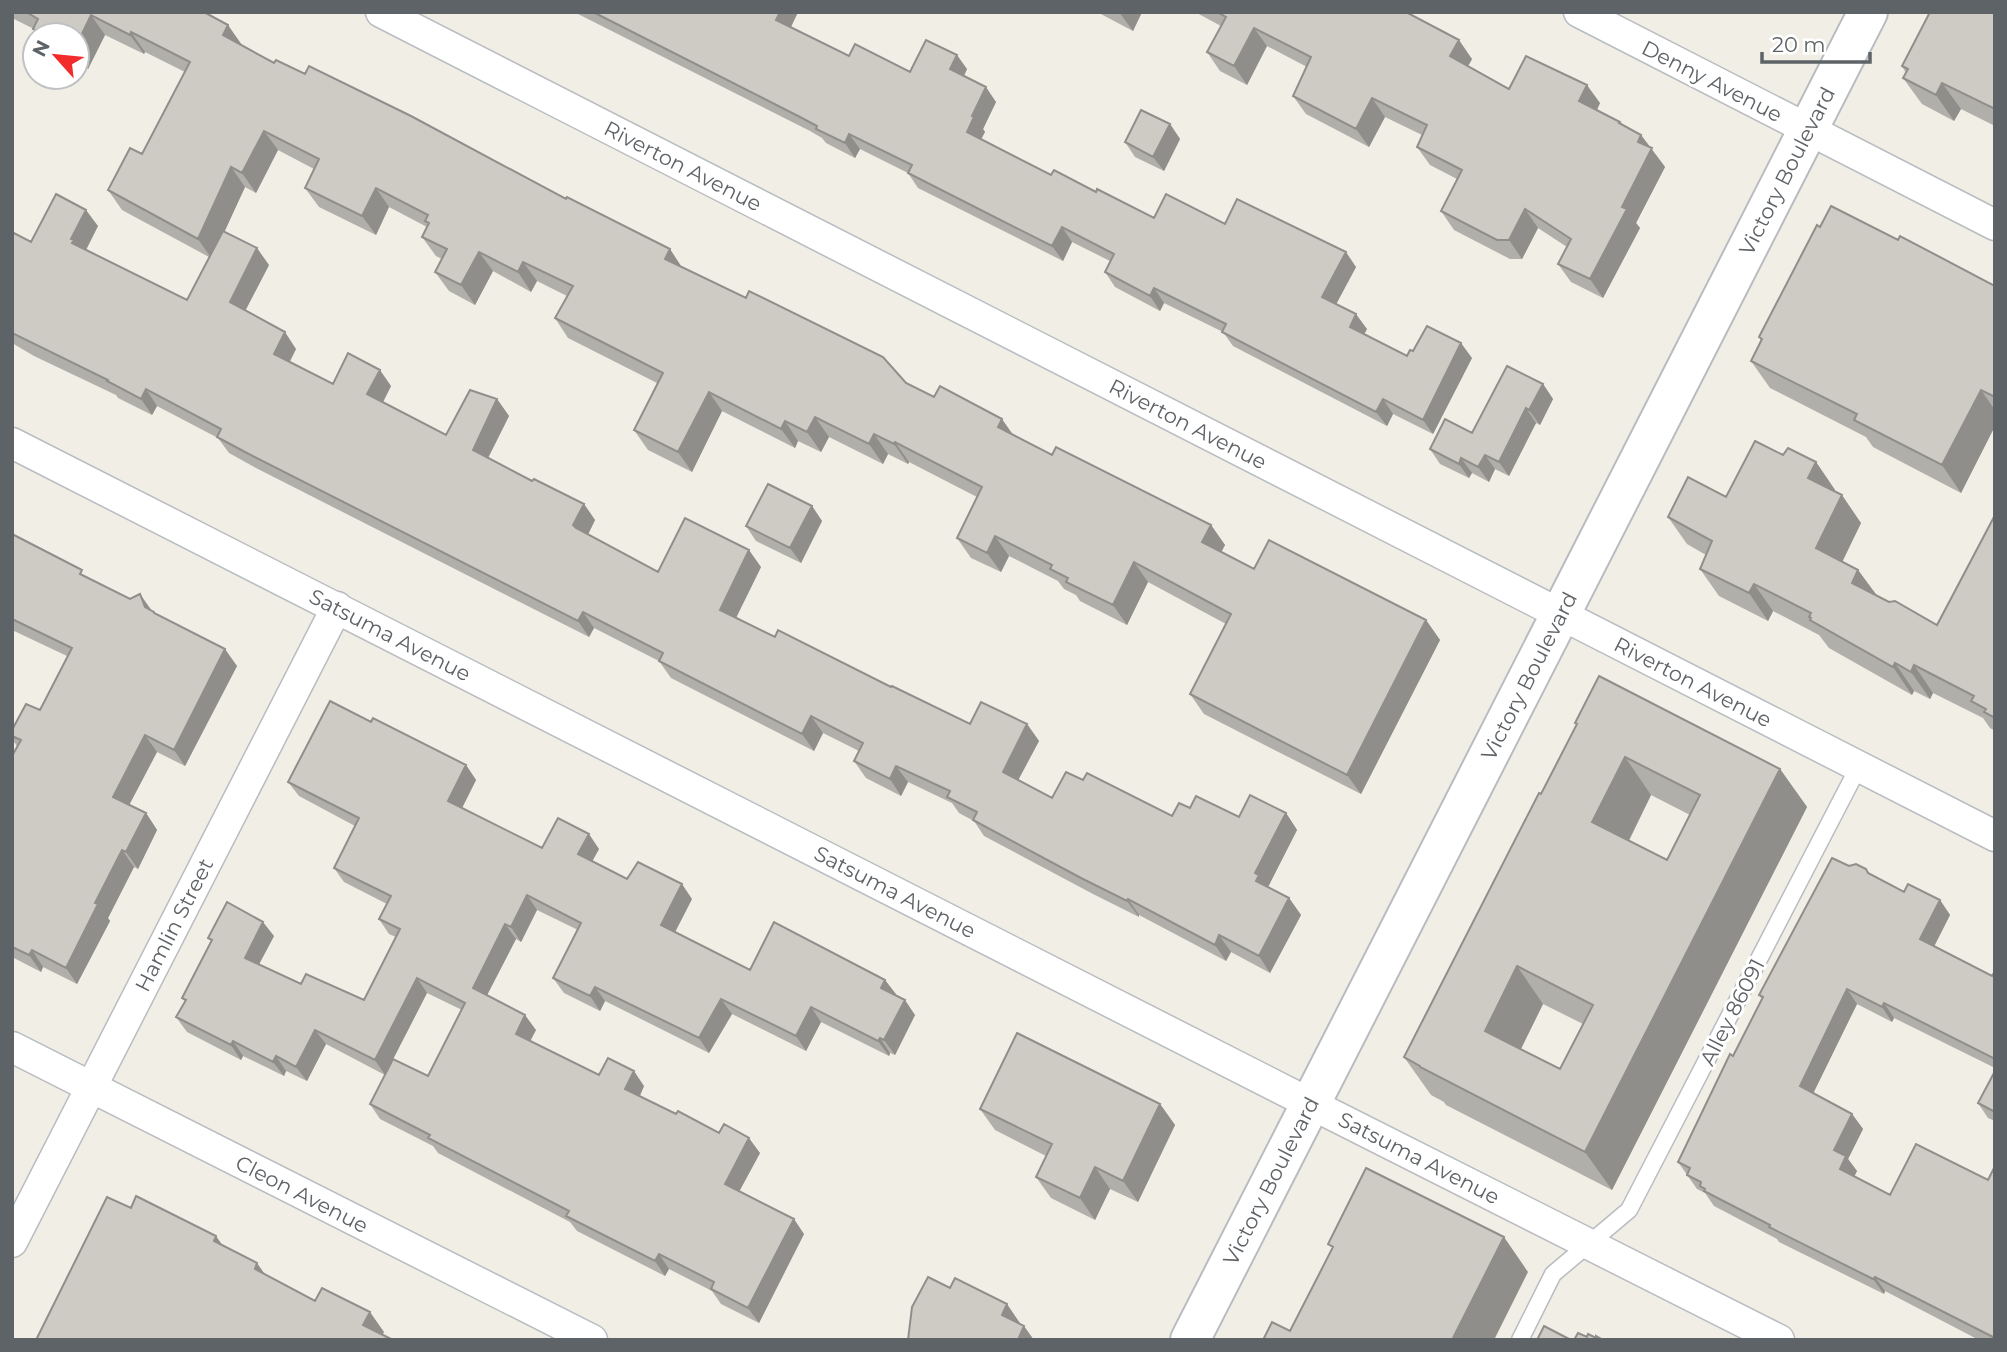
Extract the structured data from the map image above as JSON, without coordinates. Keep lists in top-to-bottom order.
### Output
{
  "streets": {
    "main road": ["Victory Boulevard"],
    "street": [
      "Denny Avenue",
      "Riverton Avenue",
      "Satsuma Avenue",
      "Hamlin Street",
      "Cleon Avenue"
    ],
    "lane": ["Alley 86091"]
  },
  "crossings": [
    ["Denny Avenue", "Victory Boulevard"],
    ["Riverton Avenue", "Victory Boulevard"],
    ["Riverton Avenue", "Alley 86091"],
    ["Victory Boulevard", "Satsuma Avenue"],
    ["Satsuma Avenue", "Hamlin Street"],
    ["Satsuma Avenue", "Alley 86091"],
    ["Hamlin Street", "Cleon Avenue"]
  ],
  "scale_bar": "20 m",
  "north": "top left"
}
